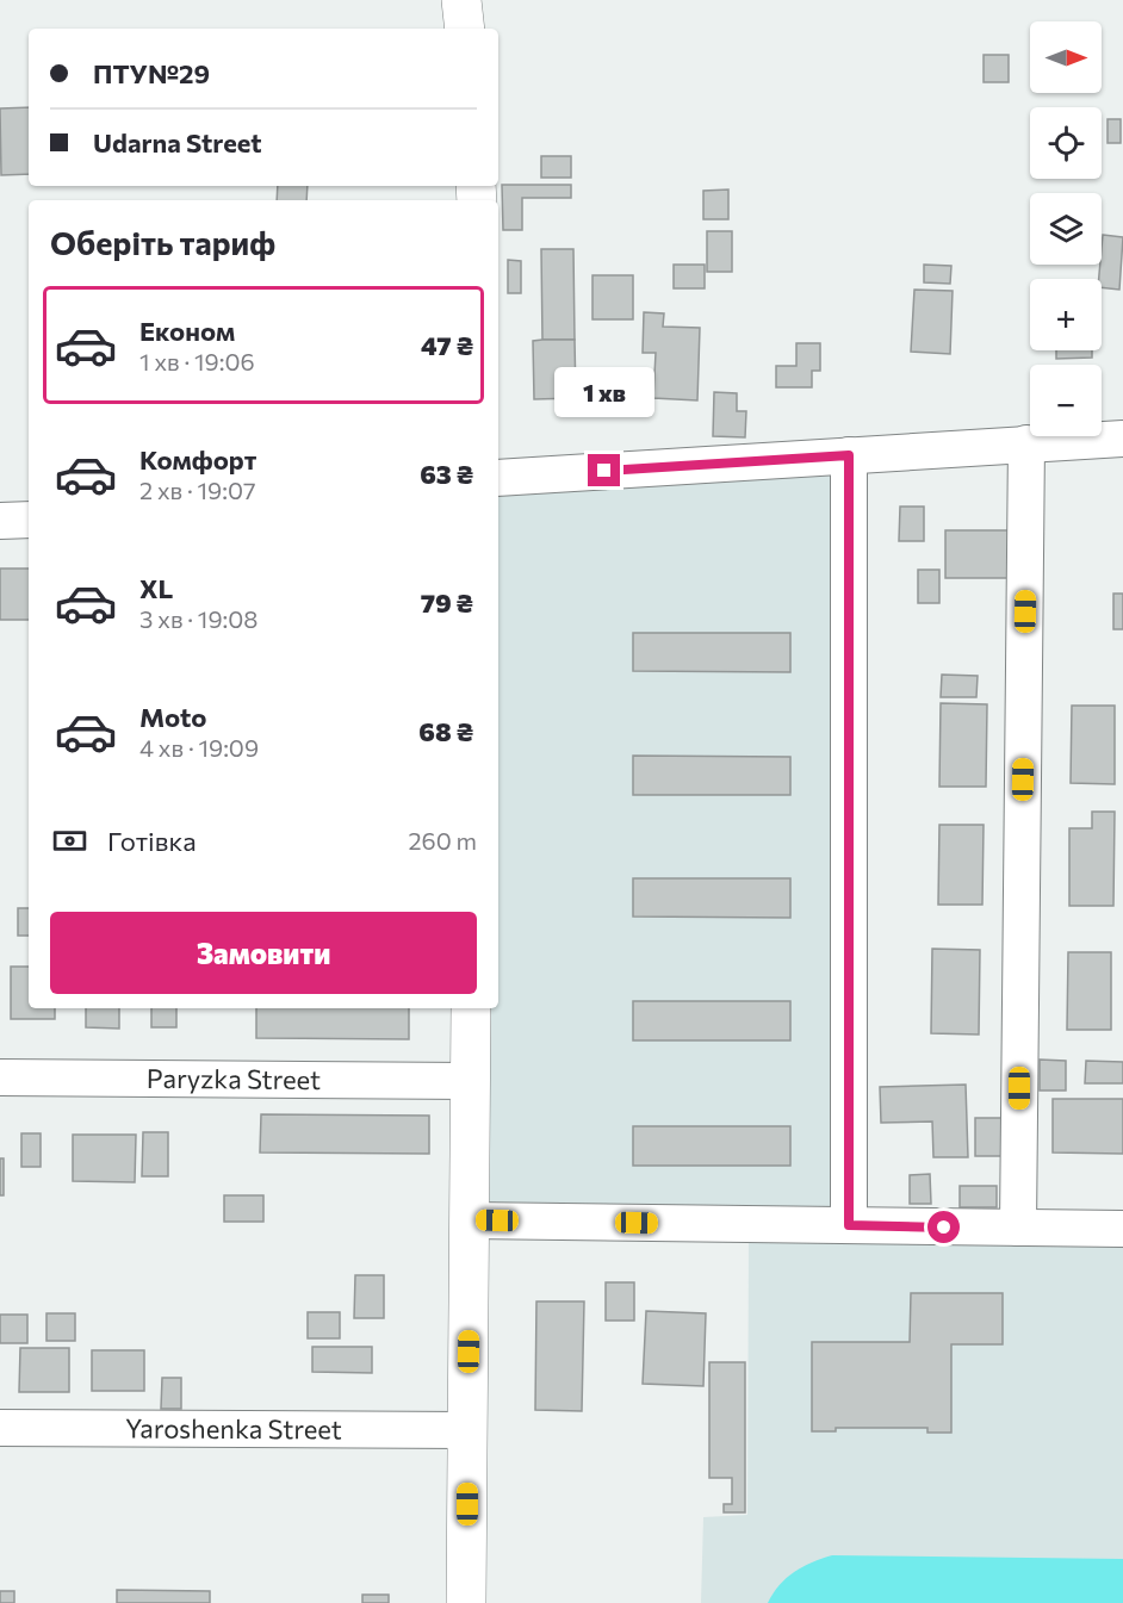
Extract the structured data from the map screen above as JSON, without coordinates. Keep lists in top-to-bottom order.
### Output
{
  "streets": {
    "street": ["Paryzka Street", "Yaroshenka Street"]
  },
  "north": "right",
  "page": {
    "map_buttons": ["+", "−"],
    "banner": ["ПТУ№29", "Udarna Street"],
    "heading": "Оберіть тариф",
    "list": [
      {
        "name": "Економ",
        "note": "1 хв · 19:06",
        "value": "47 ₴"
      },
      {
        "name": "Комфорт",
        "note": "2 хв · 19:07",
        "value": "63 ₴"
      },
      {
        "name": "XL",
        "note": "3 хв · 19:08",
        "value": "79 ₴"
      },
      {
        "name": "Moto",
        "note": "4 хв · 19:09",
        "value": "68 ₴"
      }
    ],
    "bubble": "1 хв",
    "pay": ["Готівка", "260 m"],
    "buttons": "Замовити"
  }
}
